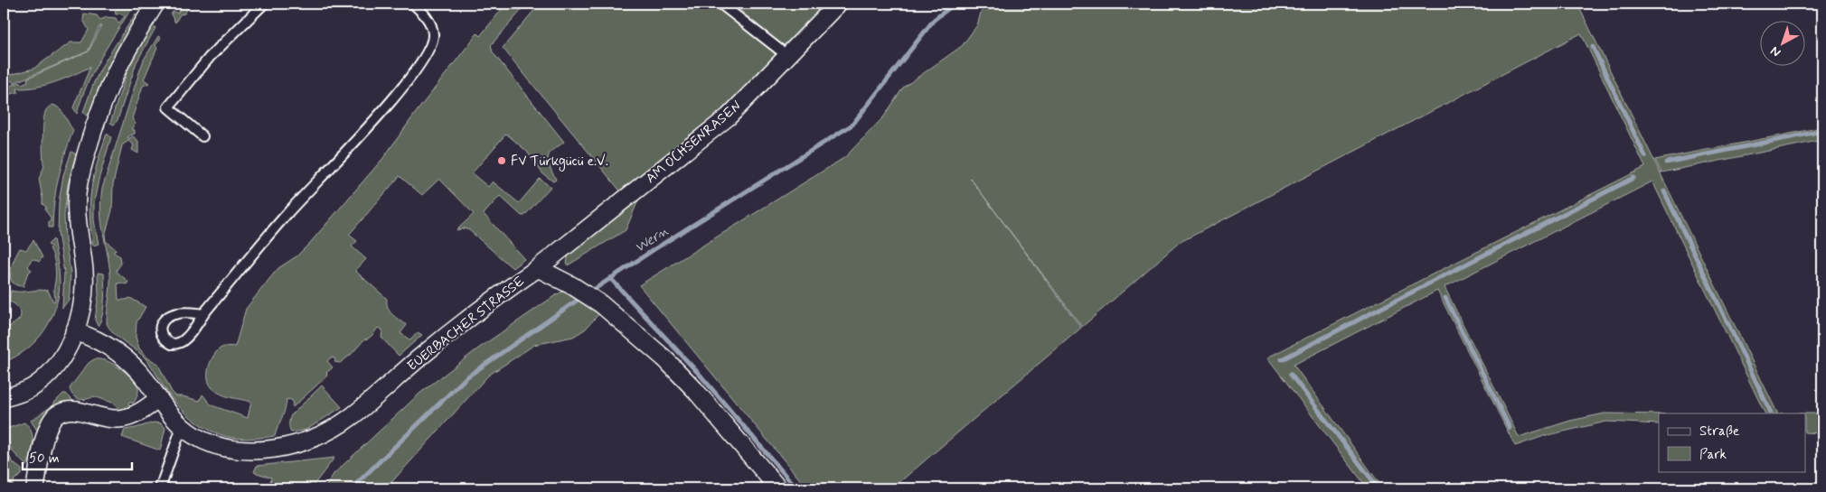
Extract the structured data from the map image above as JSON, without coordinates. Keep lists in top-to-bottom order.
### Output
{
  "streets": {
    "street": ["AM OCHSENRASEN", "EUERBACHER STRASSE"]
  },
  "crossings": [
    ["AM OCHSENRASEN", "EUERBACHER STRASSE"]
  ],
  "water": ["Wern"],
  "places": ["FV Türkgücü e.V."],
  "legend": ["Straße", "Park"],
  "scale_bar": "50 m",
  "north": "bottom left"
}
